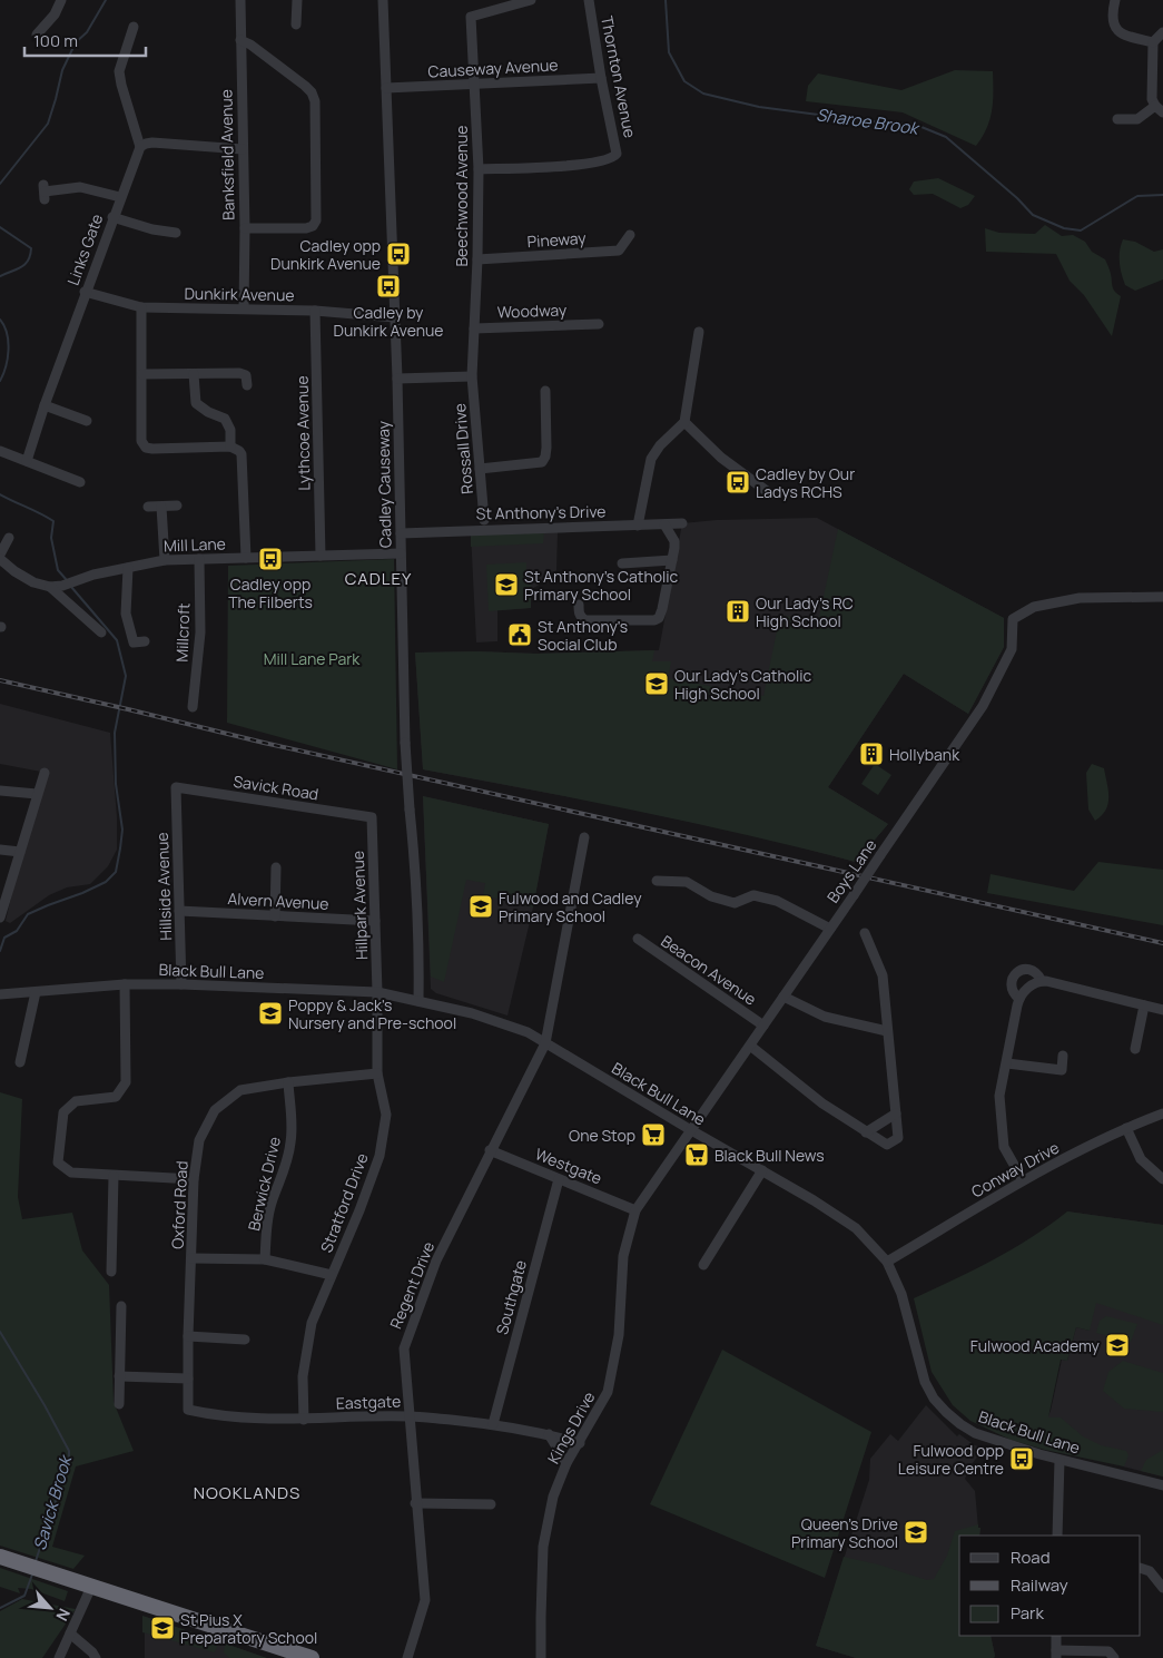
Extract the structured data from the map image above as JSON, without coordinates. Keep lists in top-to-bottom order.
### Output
{
  "streets": {
    "street": [
      "Causeway Avenue",
      "Thornton Avenue",
      "Banksfield Avenue",
      "Beechwood Avenue",
      "Pineway",
      "Links Gate",
      "Dunkirk Avenue",
      "Woodway",
      "Lythcoe Avenue",
      "Rossall Drive",
      "Cadley Causeway",
      "St Anthony's Drive",
      "Mill Lane",
      "Millcroft",
      "Savick Road",
      "Boys Lane",
      "Hillside Avenue",
      "Alvern Avenue",
      "Hillpark Avenue",
      "Beacon Avenue",
      "Black Bull Lane",
      "Westgate",
      "Conway Drive",
      "Berwick Drive",
      "Stratford Drive",
      "Oxford Road",
      "Regent Drive",
      "Southgate",
      "Eastgate",
      "Kings Drive"
    ]
  },
  "crossings": [
    ["Causeway Avenue", "Thornton Avenue"],
    ["Causeway Avenue", "Beechwood Avenue"],
    ["Causeway Avenue", "Cadley Causeway"],
    ["Thornton Avenue", "Beechwood Avenue"],
    ["Banksfield Avenue", "Dunkirk Avenue"],
    ["Beechwood Avenue", "Pineway"],
    ["Beechwood Avenue", "Woodway"],
    ["Beechwood Avenue", "Rossall Drive"],
    ["Links Gate", "Dunkirk Avenue"],
    ["Dunkirk Avenue", "Lythcoe Avenue"],
    ["Dunkirk Avenue", "Cadley Causeway"],
    ["Lythcoe Avenue", "Mill Lane"],
    ["Cadley Causeway", "St Anthony's Drive"],
    ["Cadley Causeway", "Mill Lane"],
    ["Cadley Causeway", "Black Bull Lane"],
    ["Mill Lane", "Millcroft"],
    ["Savick Road", "Hillside Avenue"],
    ["Savick Road", "Hillpark Avenue"],
    ["Boys Lane", "Beacon Avenue"],
    ["Boys Lane", "Black Bull Lane"],
    ["Boys Lane", "Kings Drive"],
    ["Hillside Avenue", "Alvern Avenue"],
    ["Hillside Avenue", "Black Bull Lane"],
    ["Alvern Avenue", "Hillpark Avenue"],
    ["Hillpark Avenue", "Black Bull Lane"],
    ["Hillpark Avenue", "Stratford Drive"],
    ["Black Bull Lane", "Conway Drive"],
    ["Black Bull Lane", "Stratford Drive"],
    ["Black Bull Lane", "Regent Drive"],
    ["Black Bull Lane", "Kings Drive"],
    ["Westgate", "Regent Drive"],
    ["Westgate", "Southgate"],
    ["Westgate", "Kings Drive"],
    ["Berwick Drive", "Oxford Road"],
    ["Stratford Drive", "Oxford Road"],
    ["Stratford Drive", "Eastgate"],
    ["Oxford Road", "Eastgate"],
    ["Regent Drive", "Eastgate"],
    ["Southgate", "Eastgate"],
    ["Eastgate", "Kings Drive"]
  ],
  "districts": ["CADLEY", "NOOKLANDS"],
  "water": ["Sharoe Brook", "Savick Brook"],
  "parks": ["Mill Lane Park"],
  "places": {
    "bus stop": [
      "Cadley opp Dunkirk Avenue",
      "Cadley by Dunkirk Avenue",
      "Cadley by Our Ladys RCHS",
      "Cadley opp The Filberts",
      "Fulwood opp Leisure Centre"
    ],
    "school or university": [
      "St Anthony's Catholic Primary School",
      "Our Lady's Catholic High School",
      "Fulwood and Cadley Primary School",
      "Poppy & Jack's Nursery and Pre-school",
      "Fulwood Academy",
      "Queen's Drive Primary School",
      "St Pius X Preparatory School"
    ],
    "building": ["Our Lady's RC High School", "Hollybank"],
    "public building": ["St Anthony's Social Club"],
    "supermarket": ["One Stop", "Black Bull News"]
  },
  "legend": ["Road", "Railway", "Park"],
  "scale_bar": "100 m",
  "north": "bottom right"
}
